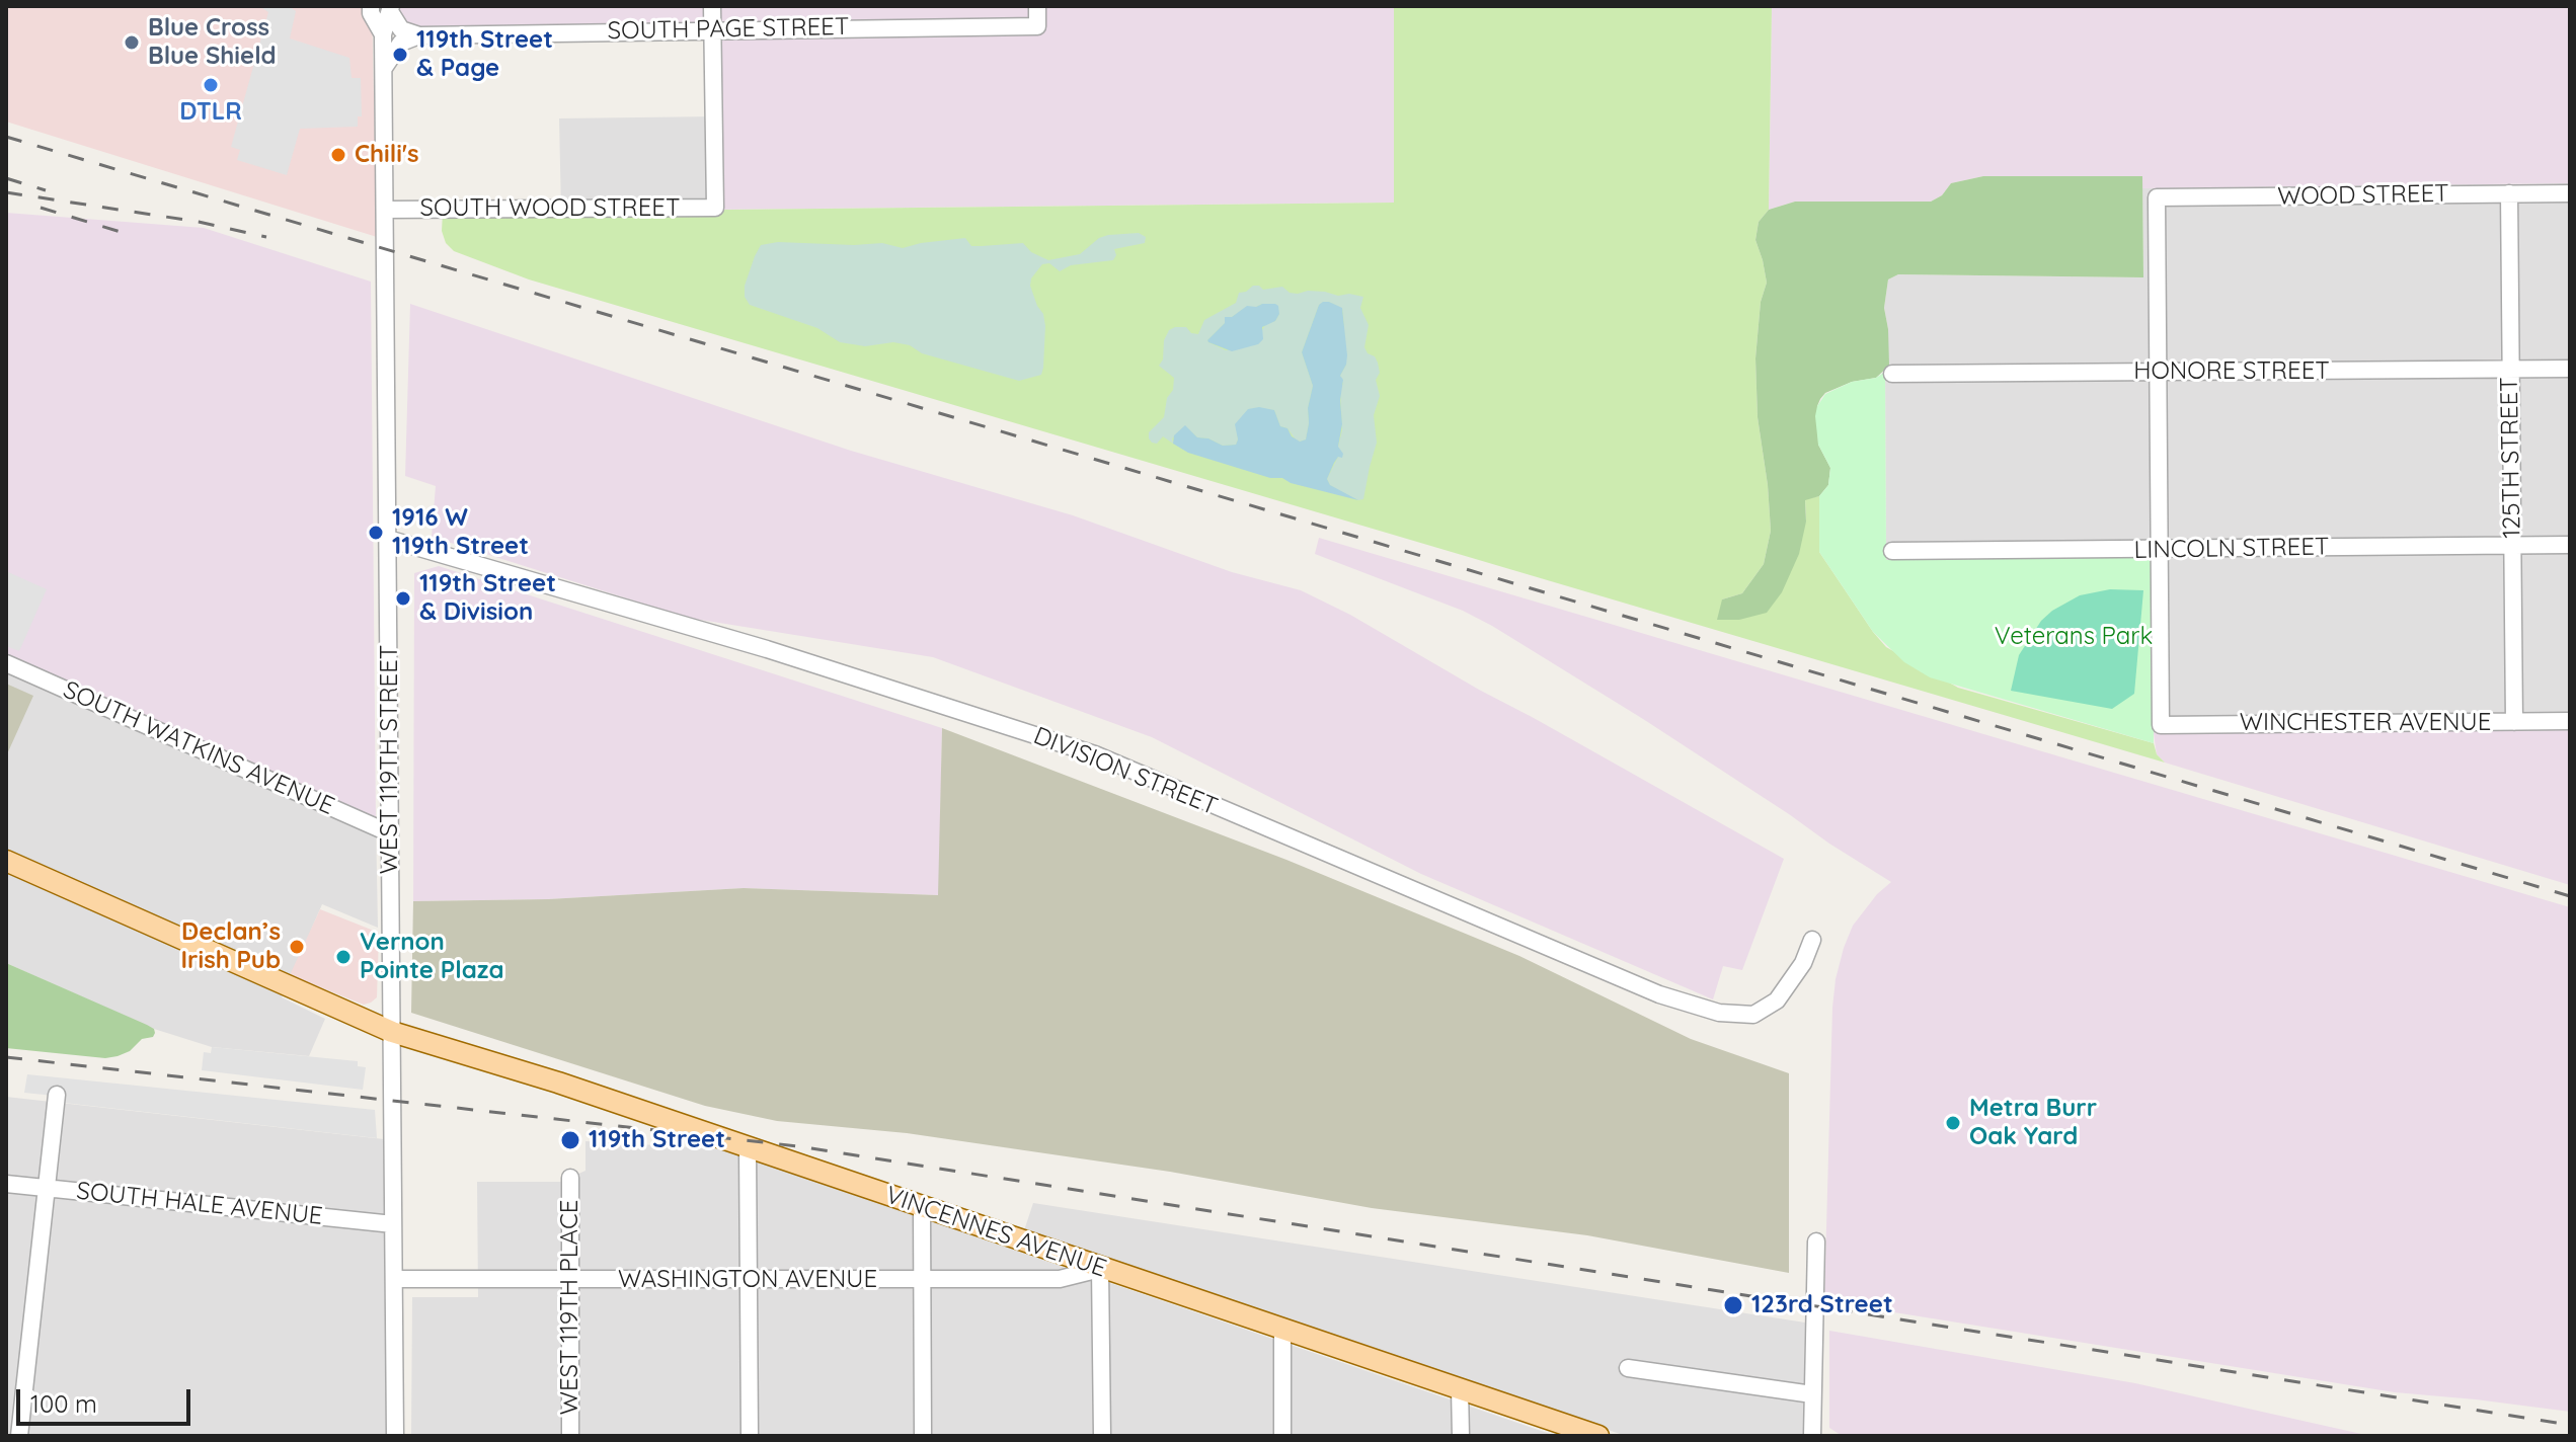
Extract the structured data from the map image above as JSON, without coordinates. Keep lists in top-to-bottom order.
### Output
{
  "streets": {
    "main road": ["VINCENNES AVENUE"],
    "street": [
      "SOUTH PAGE STREET",
      "WOOD STREET",
      "SOUTH WOOD STREET",
      "HONORE STREET",
      "125TH STREET",
      "LINCOLN STREET",
      "WINCHESTER AVENUE",
      "SOUTH WATKINS AVENUE",
      "WEST 119TH STREET",
      "DIVISION STREET",
      "SOUTH HALE AVENUE",
      "WASHINGTON AVENUE",
      "WEST 119TH PLACE"
    ]
  },
  "crossings": [
    ["SOUTH PAGE STREET", "SOUTH WOOD STREET"],
    ["WOOD STREET", "HONORE STREET"],
    ["WOOD STREET", "125TH STREET"],
    ["SOUTH WOOD STREET", "WEST 119TH STREET"],
    ["HONORE STREET", "125TH STREET"],
    ["125TH STREET", "LINCOLN STREET"],
    ["125TH STREET", "WINCHESTER AVENUE"],
    ["LINCOLN STREET", "WINCHESTER AVENUE"],
    ["SOUTH WATKINS AVENUE", "WEST 119TH STREET"],
    ["WEST 119TH STREET", "DIVISION STREET"],
    ["WEST 119TH STREET", "SOUTH HALE AVENUE"],
    ["WEST 119TH STREET", "VINCENNES AVENUE"],
    ["WEST 119TH STREET", "WASHINGTON AVENUE"],
    ["VINCENNES AVENUE", "WASHINGTON AVENUE"],
    ["WASHINGTON AVENUE", "WEST 119TH PLACE"]
  ],
  "parks": ["Veterans Park"],
  "places": [
    "Blue Cross Blue Shield",
    "119th Street & Page",
    "DTLR",
    "Chili's",
    "1916 W 119th Street",
    "119th Street & Division",
    "Declan’s Irish Pub",
    "Vernon Pointe Plaza",
    "Metra Burr Oak Yard",
    "119th Street",
    "123rd Street"
  ],
  "scale_bar": "100 m"
}
